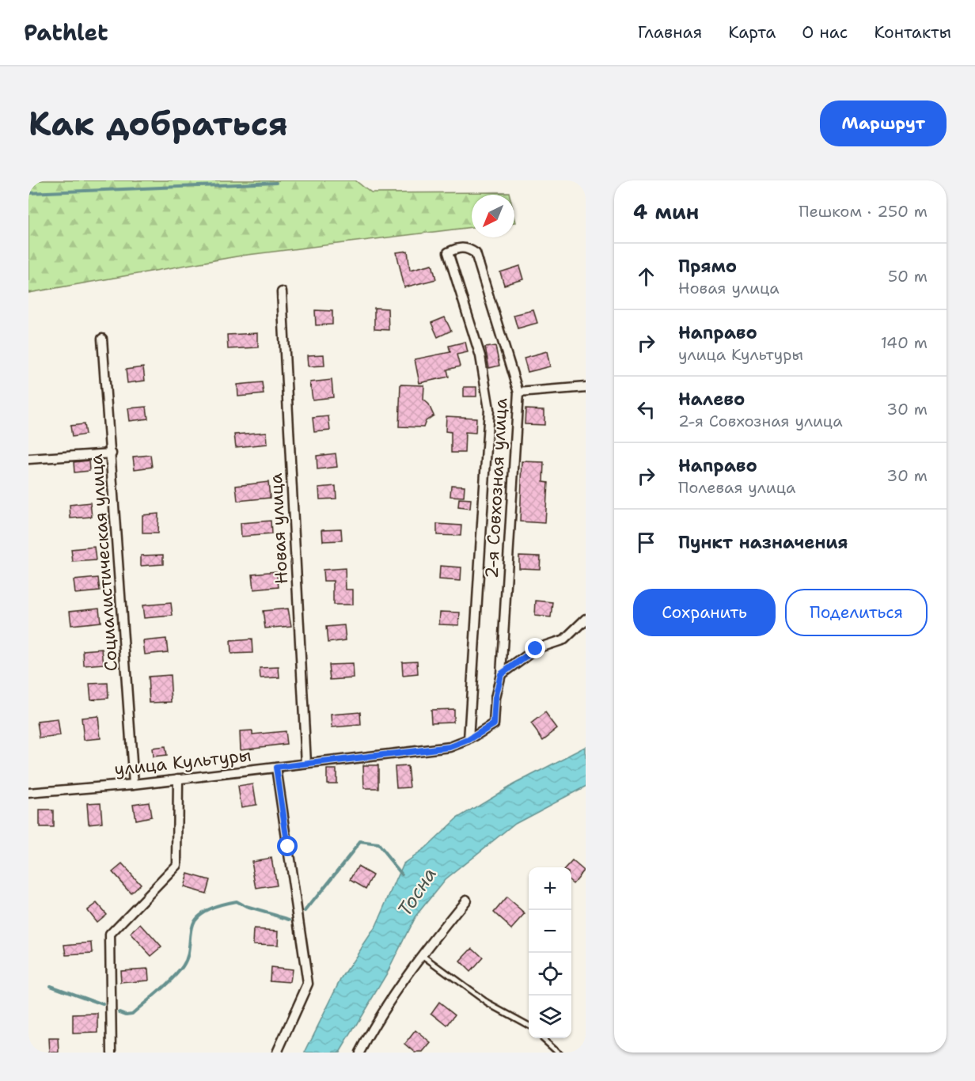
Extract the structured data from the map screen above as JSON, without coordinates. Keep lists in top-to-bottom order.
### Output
{
  "streets": {
    "street": [
      "2-я Совхозная улица",
      "Новая улица",
      "Социалистическая улица",
      "улица Культуры"
    ]
  },
  "crossings": [
    ["2-я Совхозная улица", "улица Культуры"],
    ["Новая улица", "улица Культуры"],
    ["Социалистическая улица", "улица Культуры"]
  ],
  "water": ["Тосна"],
  "north": "bottom left",
  "page": {
    "header": "Pathlet",
    "nav": [
      "Главная",
      "Карта",
      "О нас",
      "Контакты"
    ],
    "buttons": [
      "Маршрут",
      ["Сохранить", "Поделиться"]
    ],
    "title": "Как добраться",
    "heading": ["4 мин", "Пешком · 250 m"],
    "list": [
      ["Прямо", "Новая улица", "50 m"],
      ["Направо", "улица Культуры", "140 m"],
      ["Налево", "2-я Совхозная улица", "30 m"],
      ["Направо", "Полевая улица", "30 m"],
      "Пункт назначения"
    ],
    "map_buttons": ["+", "−"]
  }
}
